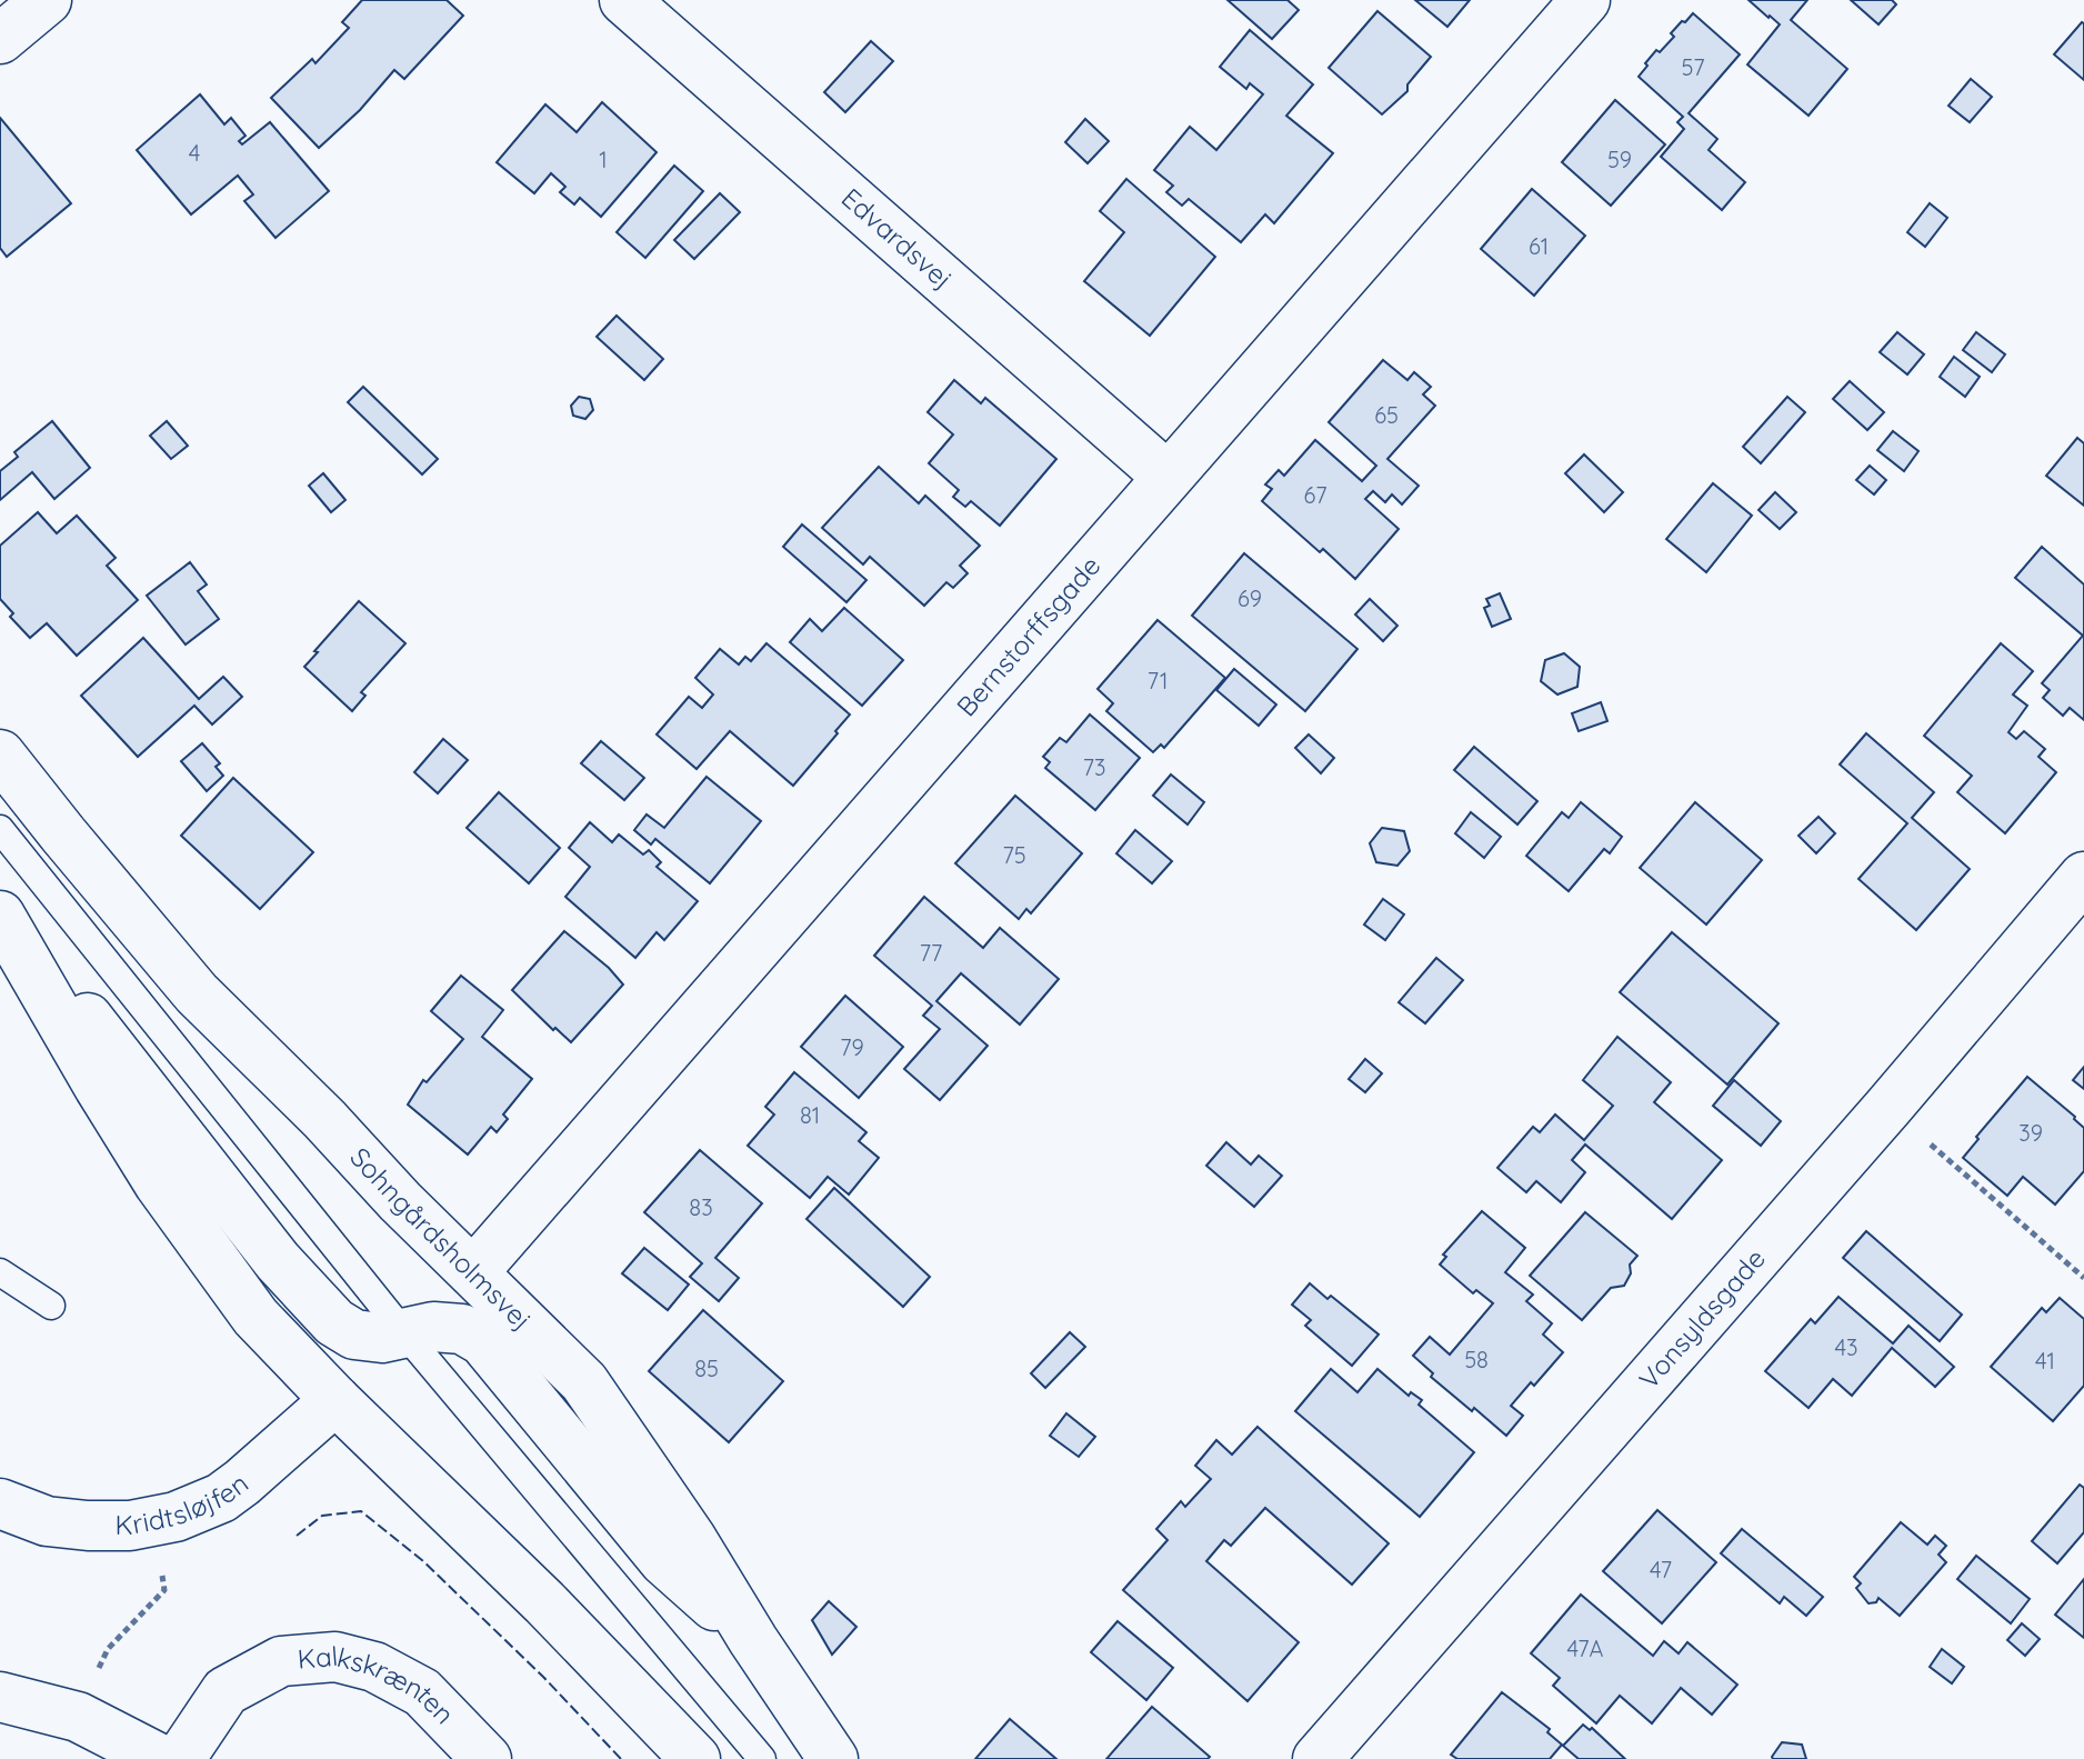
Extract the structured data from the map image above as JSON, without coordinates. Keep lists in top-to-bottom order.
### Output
{
  "streets": {
    "street": [
      "Edvardsvej",
      "Bernstorffsgade",
      "Sohngårdsholmsvej",
      "Vonsyldsgade",
      "Kridtsløjfen",
      "Kalkskrænten"
    ]
  },
  "crossings": [
    ["Edvardsvej", "Bernstorffsgade"],
    ["Bernstorffsgade", "Sohngårdsholmsvej"],
    ["Bernstorffsgade", "Kridtsløjfen"]
  ],
  "house_numbers": [
    "57",
    "4",
    "1",
    "59",
    "61",
    "65",
    "67",
    "69",
    "71",
    "73",
    "75",
    "77",
    "79",
    "81",
    "39",
    "83",
    "43",
    "58",
    "41",
    "85",
    "47",
    "47A"
  ]
}
